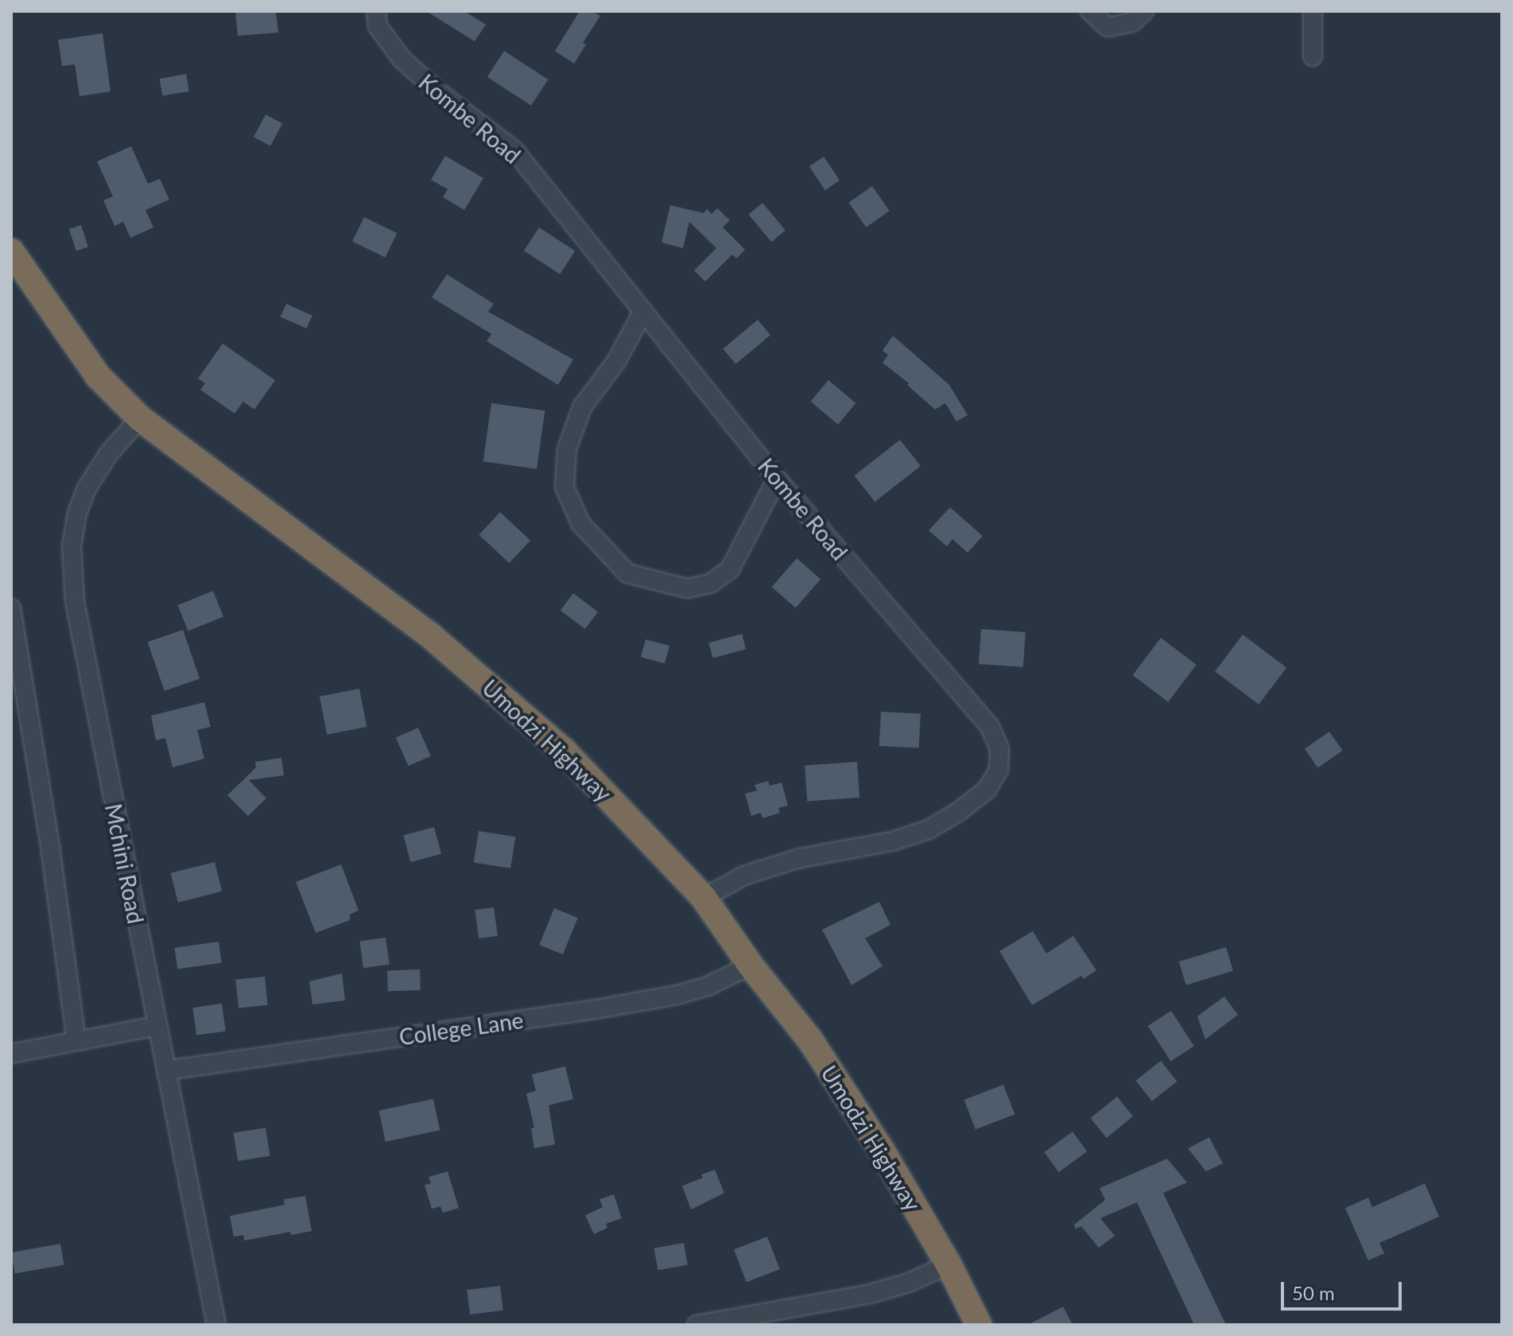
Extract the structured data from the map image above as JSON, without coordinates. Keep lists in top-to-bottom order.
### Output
{
  "streets": {
    "highway": ["Umodzi Highway"],
    "street": ["Kombe Road", "Mchini Road", "College Lane"]
  },
  "crossings": [
    ["Kombe Road", "Umodzi Highway"],
    ["Umodzi Highway", "Mchini Road"],
    ["Umodzi Highway", "College Lane"],
    ["Mchini Road", "College Lane"]
  ],
  "scale_bar": "50 m"
}
